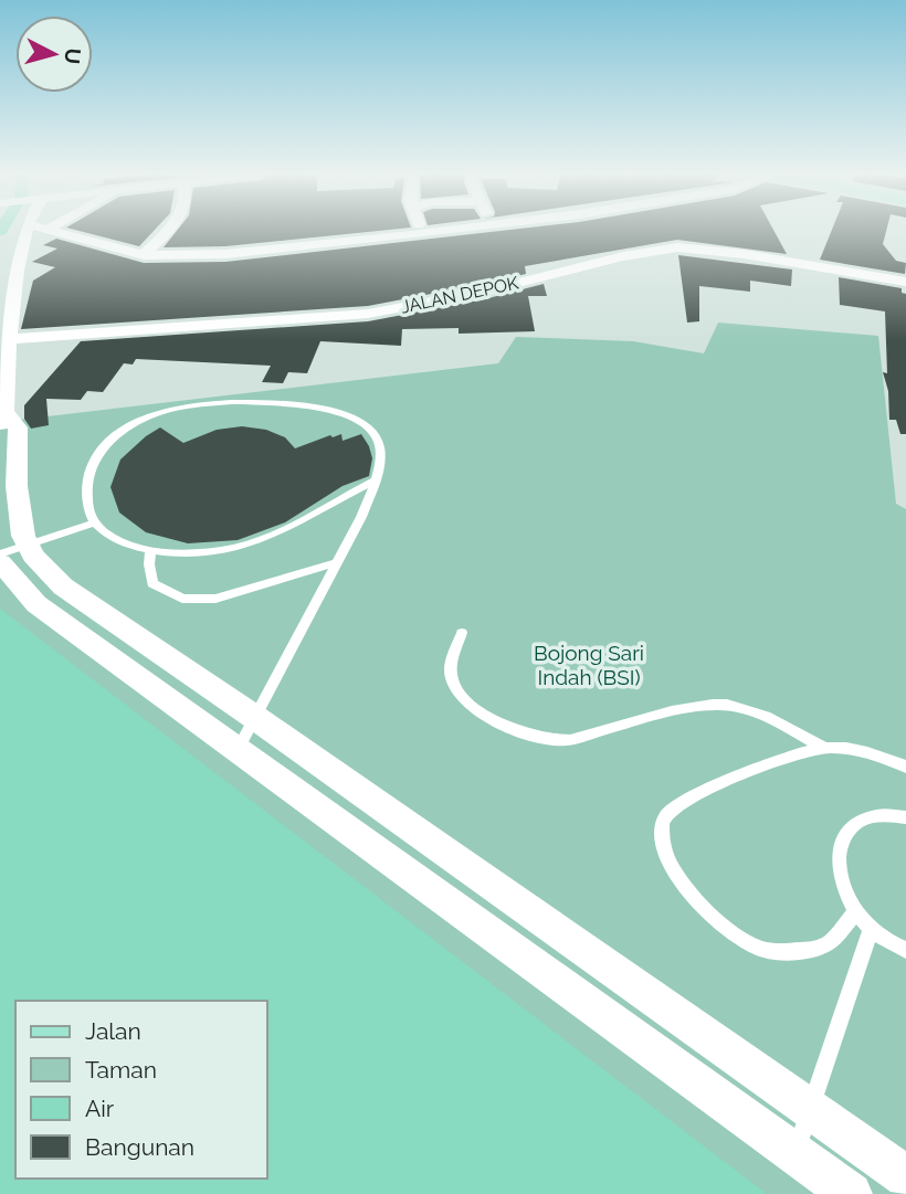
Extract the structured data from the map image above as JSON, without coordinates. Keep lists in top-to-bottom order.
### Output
{
  "streets": {
    "street": ["JALAN DEPOK"]
  },
  "parks": ["Bojong Sari Indah (BSI)"],
  "legend": [
    "Jalan",
    "Taman",
    "Air",
    "Bangunan"
  ],
  "north": "right"
}
